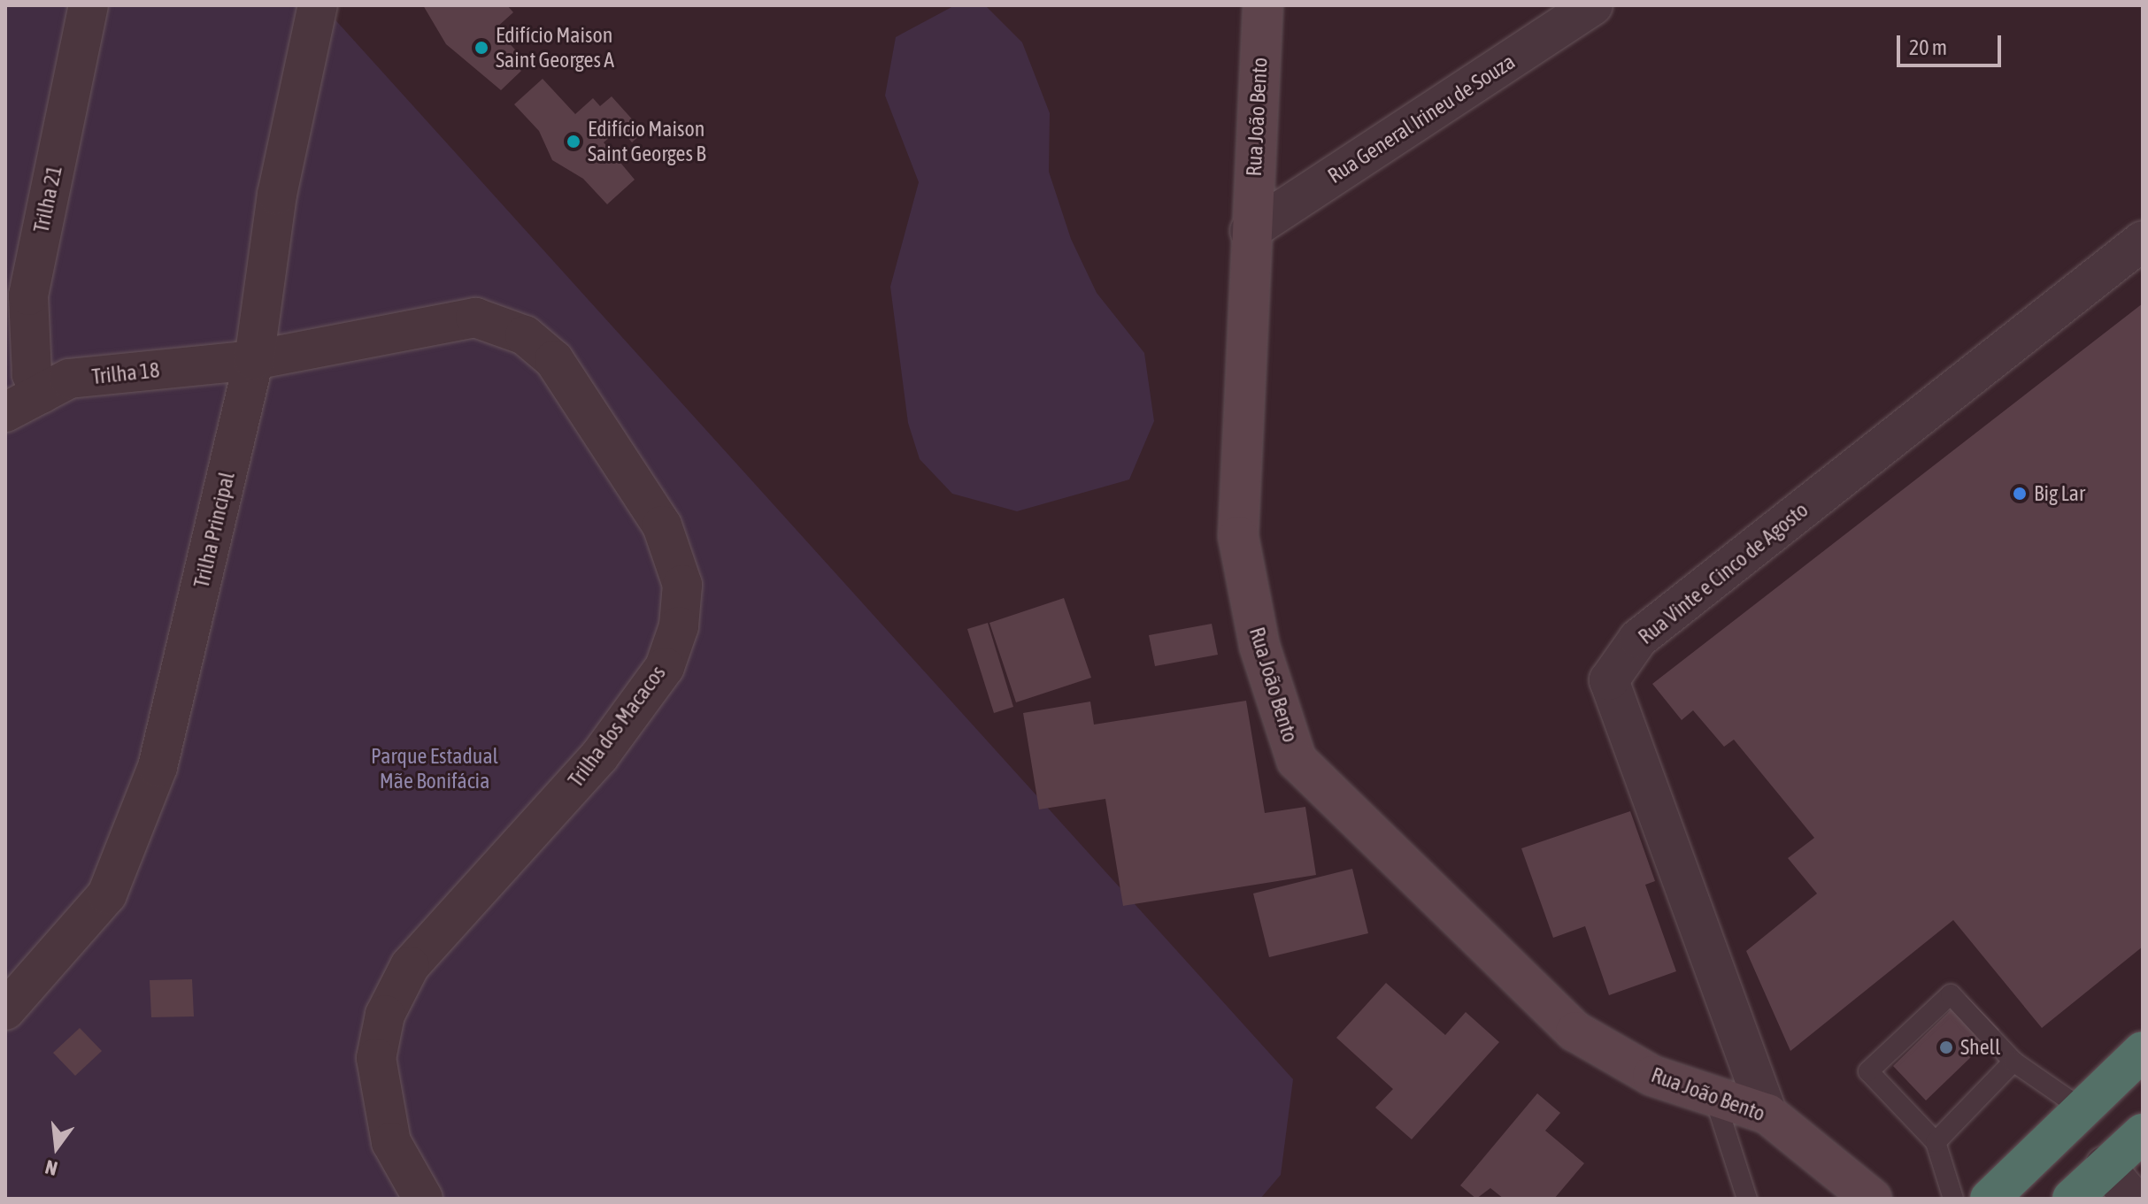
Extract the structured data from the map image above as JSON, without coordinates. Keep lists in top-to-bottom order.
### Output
{
  "streets": {
    "street": [
      "Rua João Bento",
      "Rua General Irineu de Souza",
      "Trilha 21",
      "Trilha 18",
      "Trilha Principal",
      "Rua Vinte e Cinco de Agosto",
      "Trilha dos Macacos"
    ]
  },
  "crossings": [
    ["Rua João Bento", "Rua General Irineu de Souza"],
    ["Rua João Bento", "Rua Vinte e Cinco de Agosto"],
    ["Trilha 21", "Trilha 18"],
    ["Trilha 18", "Trilha Principal"],
    ["Trilha 18", "Trilha dos Macacos"],
    ["Trilha Principal", "Trilha dos Macacos"]
  ],
  "parks": ["Parque Estadual Mãe Bonifácia"],
  "places": [
    "Edifício Maison Saint Georges A",
    "Edifício Maison Saint Georges B",
    "Big Lar",
    "Shell"
  ],
  "scale_bar": "20 m",
  "north": "bottom"
}
